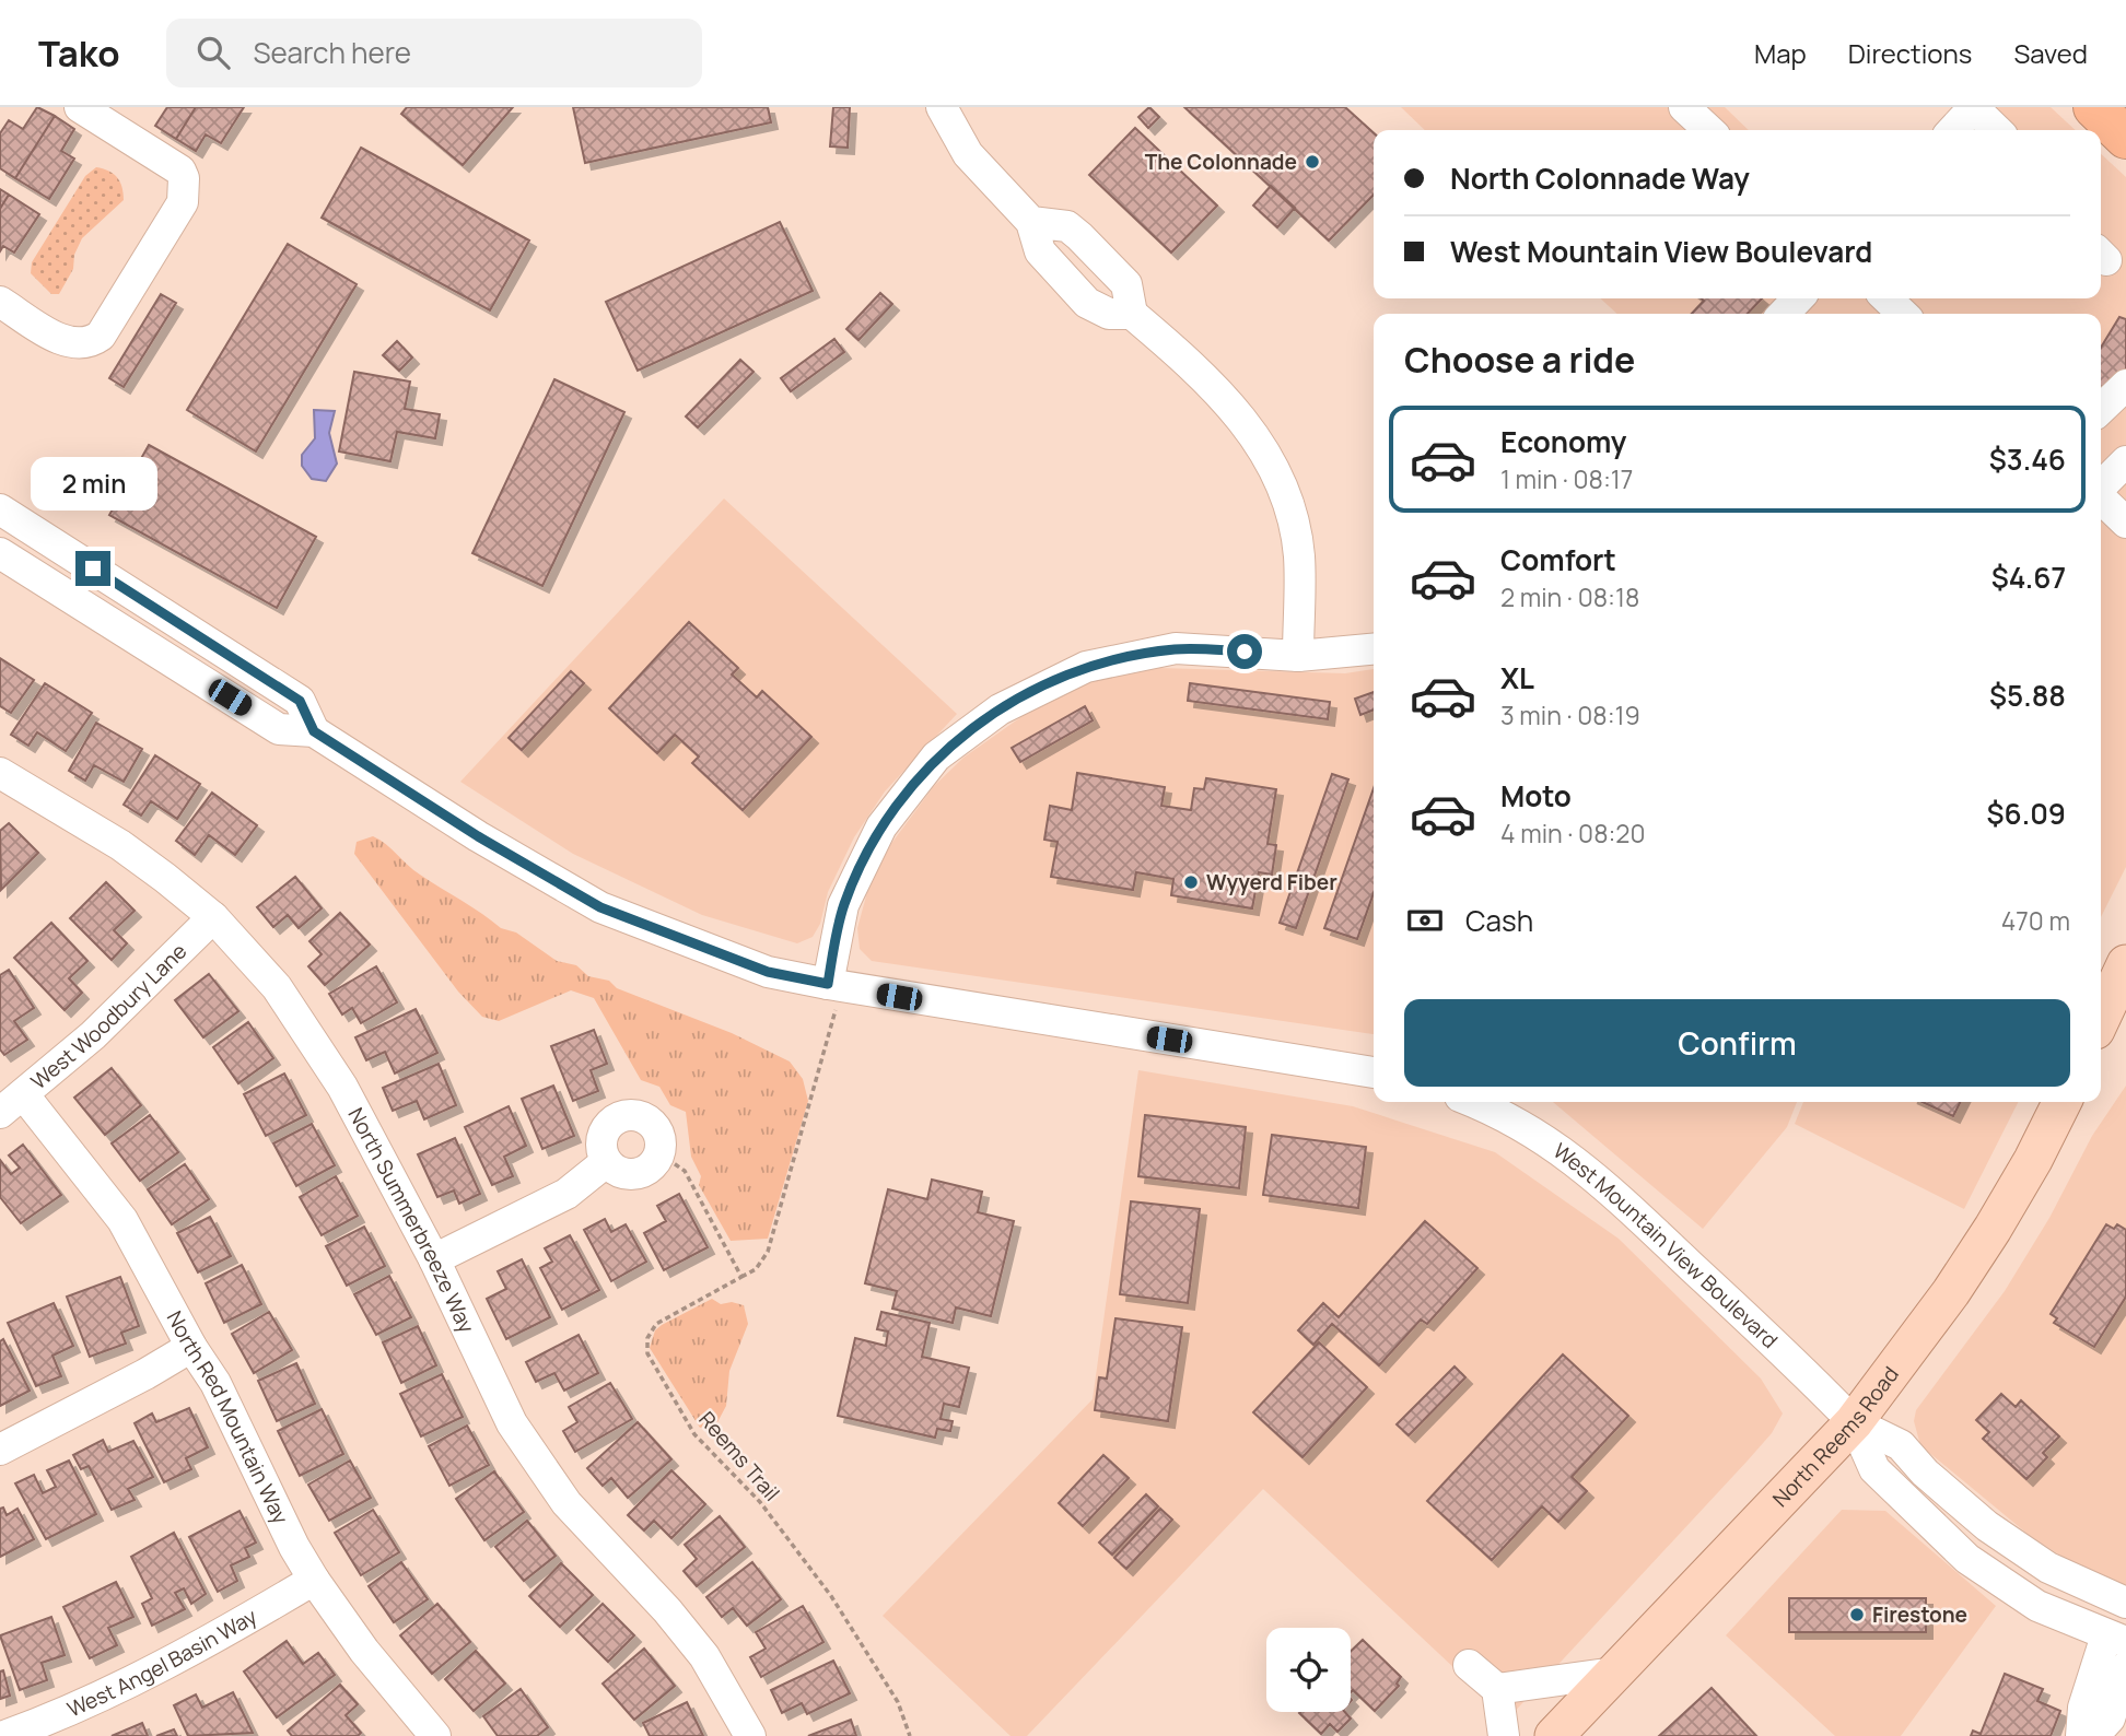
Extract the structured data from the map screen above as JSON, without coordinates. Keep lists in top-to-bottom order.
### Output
{
  "streets": {
    "main road": ["North Reems Road"],
    "street": [
      "West Woodbury Lane",
      "North Summerbreeze Way",
      "West Mountain View Boulevard",
      "North Red Mountain Way",
      "West Angel Basin Way"
    ],
    "path": ["Reems Trail"]
  },
  "crossings": [
    ["West Woodbury Lane", "North Summerbreeze Way"],
    ["West Woodbury Lane", "North Red Mountain Way"],
    ["West Mountain View Boulevard", "North Reems Road"],
    ["North Red Mountain Way", "West Angel Basin Way"]
  ],
  "places": ["The Colonnade", "Wyyerd Fiber", "Firestone"],
  "page": {
    "header": "Tako",
    "search": "Search here",
    "nav": ["Map", "Directions", "Saved"],
    "banner": ["North Colonnade Way", "West Mountain View Boulevard"],
    "heading": "Choose a ride",
    "list": [
      {
        "name": "Economy",
        "note": "1 min · 08:17",
        "value": "$3.46"
      },
      {
        "name": "Comfort",
        "note": "2 min · 08:18",
        "value": "$4.67"
      },
      {
        "name": "XL",
        "note": "3 min · 08:19",
        "value": "$5.88"
      },
      {
        "name": "Moto",
        "note": "4 min · 08:20",
        "value": "$6.09"
      }
    ],
    "bubble": "2 min",
    "pay": ["Cash", "470 m"],
    "buttons": "Confirm"
  }
}
